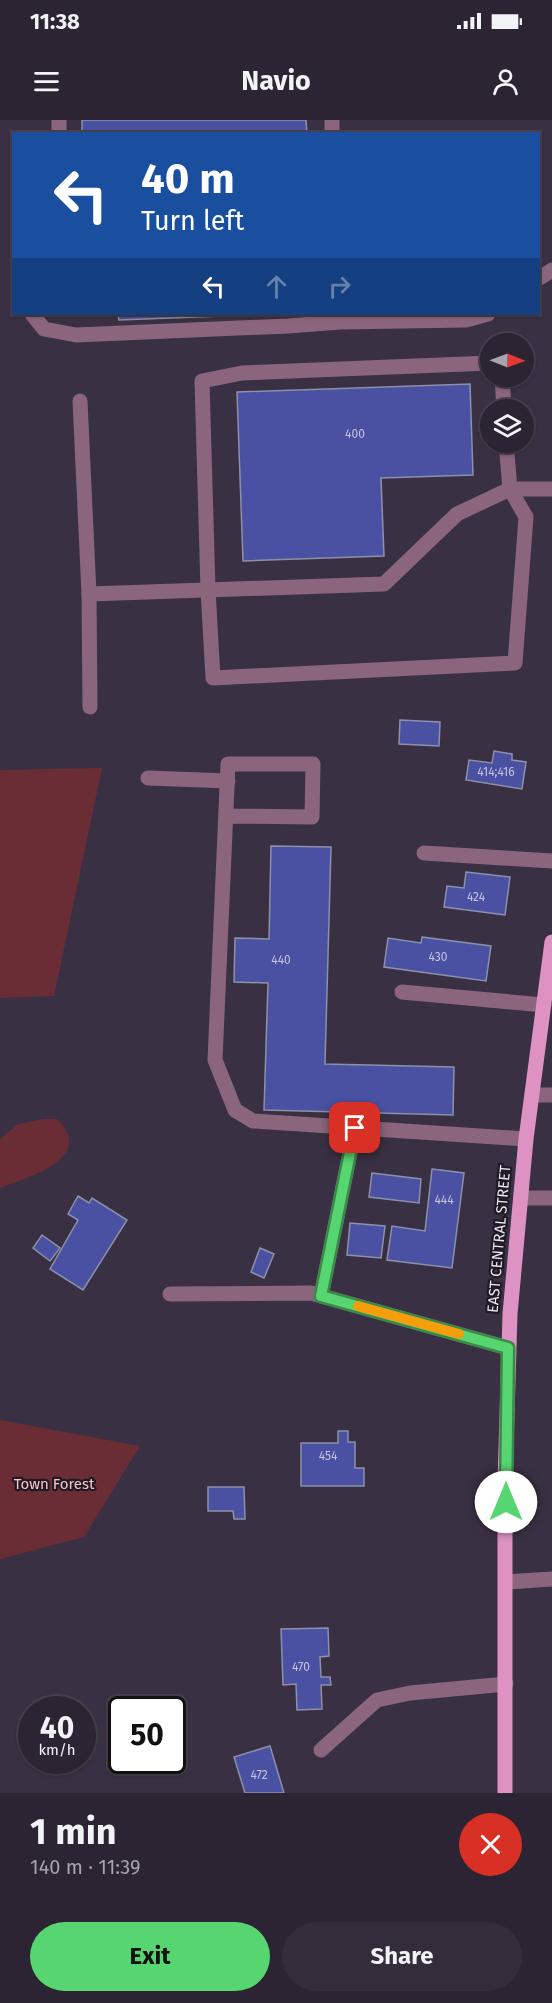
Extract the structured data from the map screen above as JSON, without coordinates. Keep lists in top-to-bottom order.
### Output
{
  "streets": {
    "main road": ["EAST CENTRAL STREET"]
  },
  "parks": ["Town Forest"],
  "house_numbers": [
    "400",
    "414;416",
    "424",
    "430",
    "440",
    "444",
    "454",
    "470",
    "472"
  ],
  "north": "right",
  "page": {
    "status": "11:38",
    "header": "Navio",
    "turn": ["40 m", "Turn left"],
    "speed": "40 km/h",
    "limit": "50",
    "heading": ["1 min", "140 m · 11:39"],
    "buttons": ["Exit", "Share"]
  }
}
